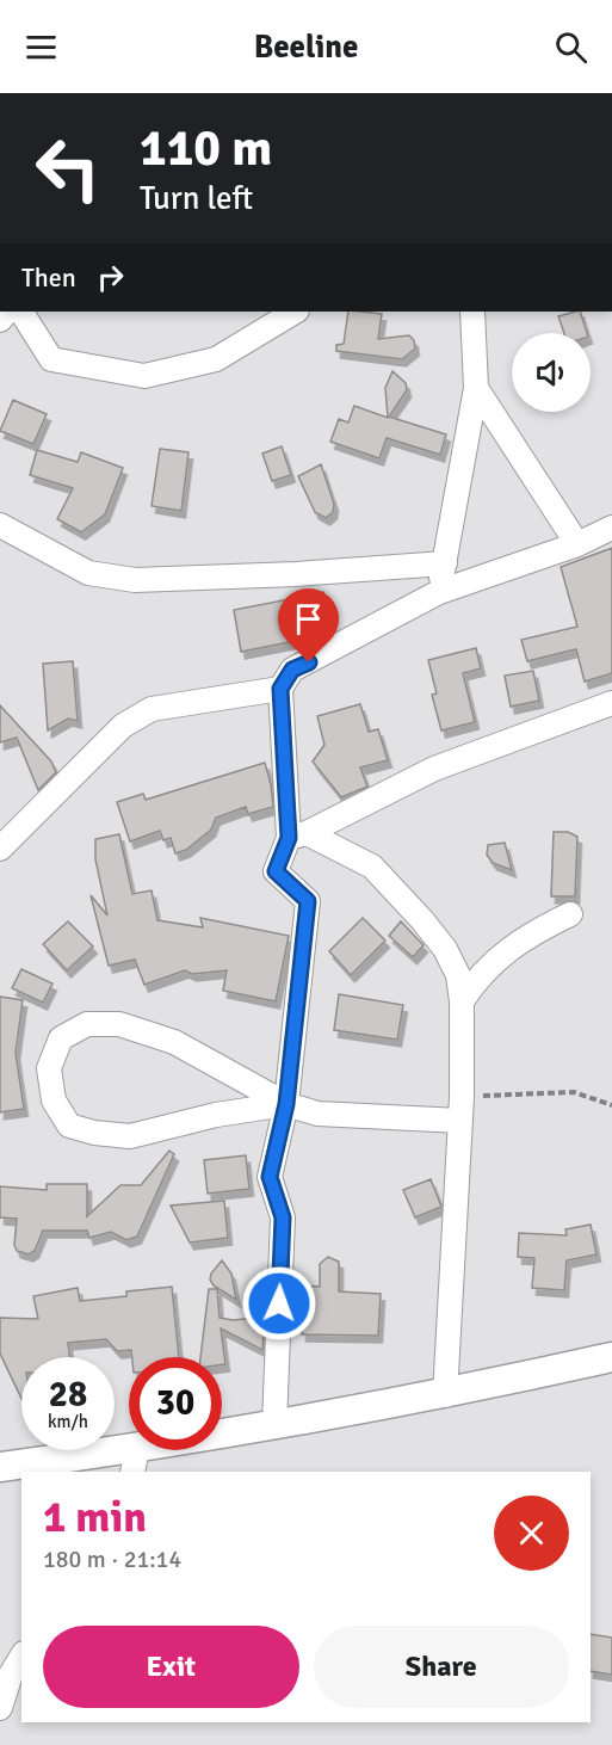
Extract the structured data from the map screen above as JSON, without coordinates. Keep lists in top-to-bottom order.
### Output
{
  "page": {
    "header": "Beeline",
    "turn": ["110 m", "Turn left"],
    "then": "Then",
    "speed": "28 km/h",
    "limit": "30",
    "heading": ["1 min", "180 m · 21:14"],
    "buttons": ["Exit", "Share"]
  }
}
